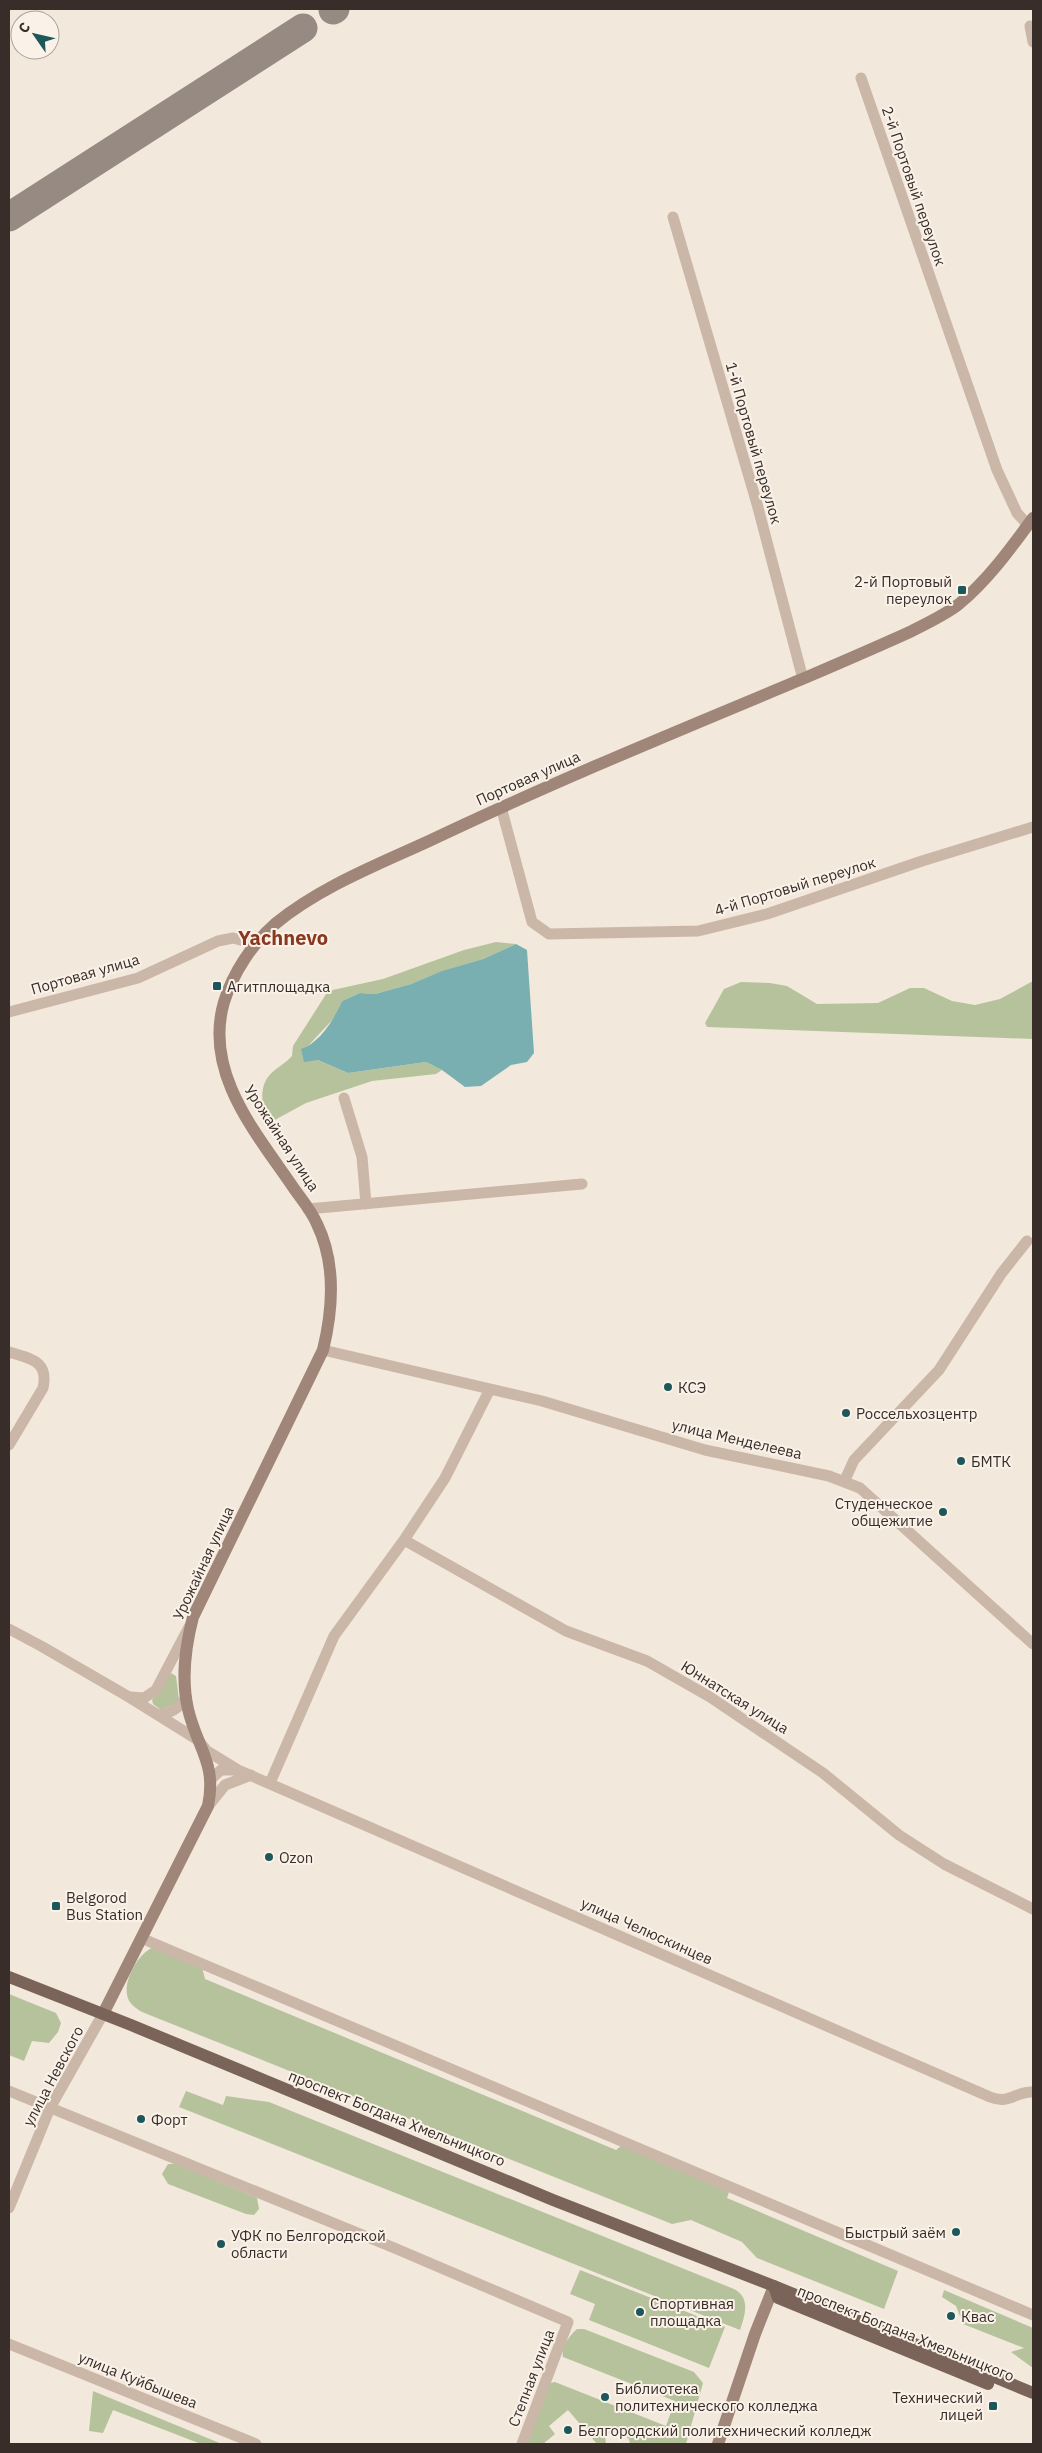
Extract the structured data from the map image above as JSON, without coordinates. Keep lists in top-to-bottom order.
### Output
{
  "streets": {
    "main road": ["проспект Богдана Хмельницкого"],
    "street": [
      "2-й Портовый переулок",
      "1-й Портовый переулок",
      "Портовая улица",
      "4-й Портовый переулок",
      "Урожайная улица",
      "улица Менделеева",
      "Юннатская улица",
      "улица Челюскинцев",
      "улица Невского",
      "Степная улица",
      "улица Куйбышева"
    ]
  },
  "crossings": [
    ["2-й Портовый переулок", "Портовая улица"],
    ["1-й Портовый переулок", "Портовая улица"],
    ["Портовая улица", "4-й Портовый переулок"],
    ["Портовая улица", "Урожайная улица"],
    ["Урожайная улица", "улица Менделеева"],
    ["Урожайная улица", "улица Челюскинцев"],
    ["Урожайная улица", "улица Невского"],
    ["Урожайная улица", "проспект Богдана Хмельницкого"],
    ["улица Невского", "проспект Богдана Хмельницкого"],
    ["улица Невского", "Степная улица"]
  ],
  "districts": ["Yachnevo"],
  "places": {
    "transit": [
      "2-й Портовый переулок",
      "Агитплощадка",
      "Belgorod Bus Station",
      "Технический лицей"
    ],
    "other": [
      "КСЭ",
      "Россельхозцентр",
      "БМТК",
      "Студенческое общежитие",
      "Ozon",
      "Форт",
      "Быстрый заём",
      "УФК по Белгородской области",
      "Спортивная площадка",
      "Квас",
      "Библиотека политехнического колледжа",
      "Белгородский политехнический колледж"
    ]
  },
  "north": "top left"
}
